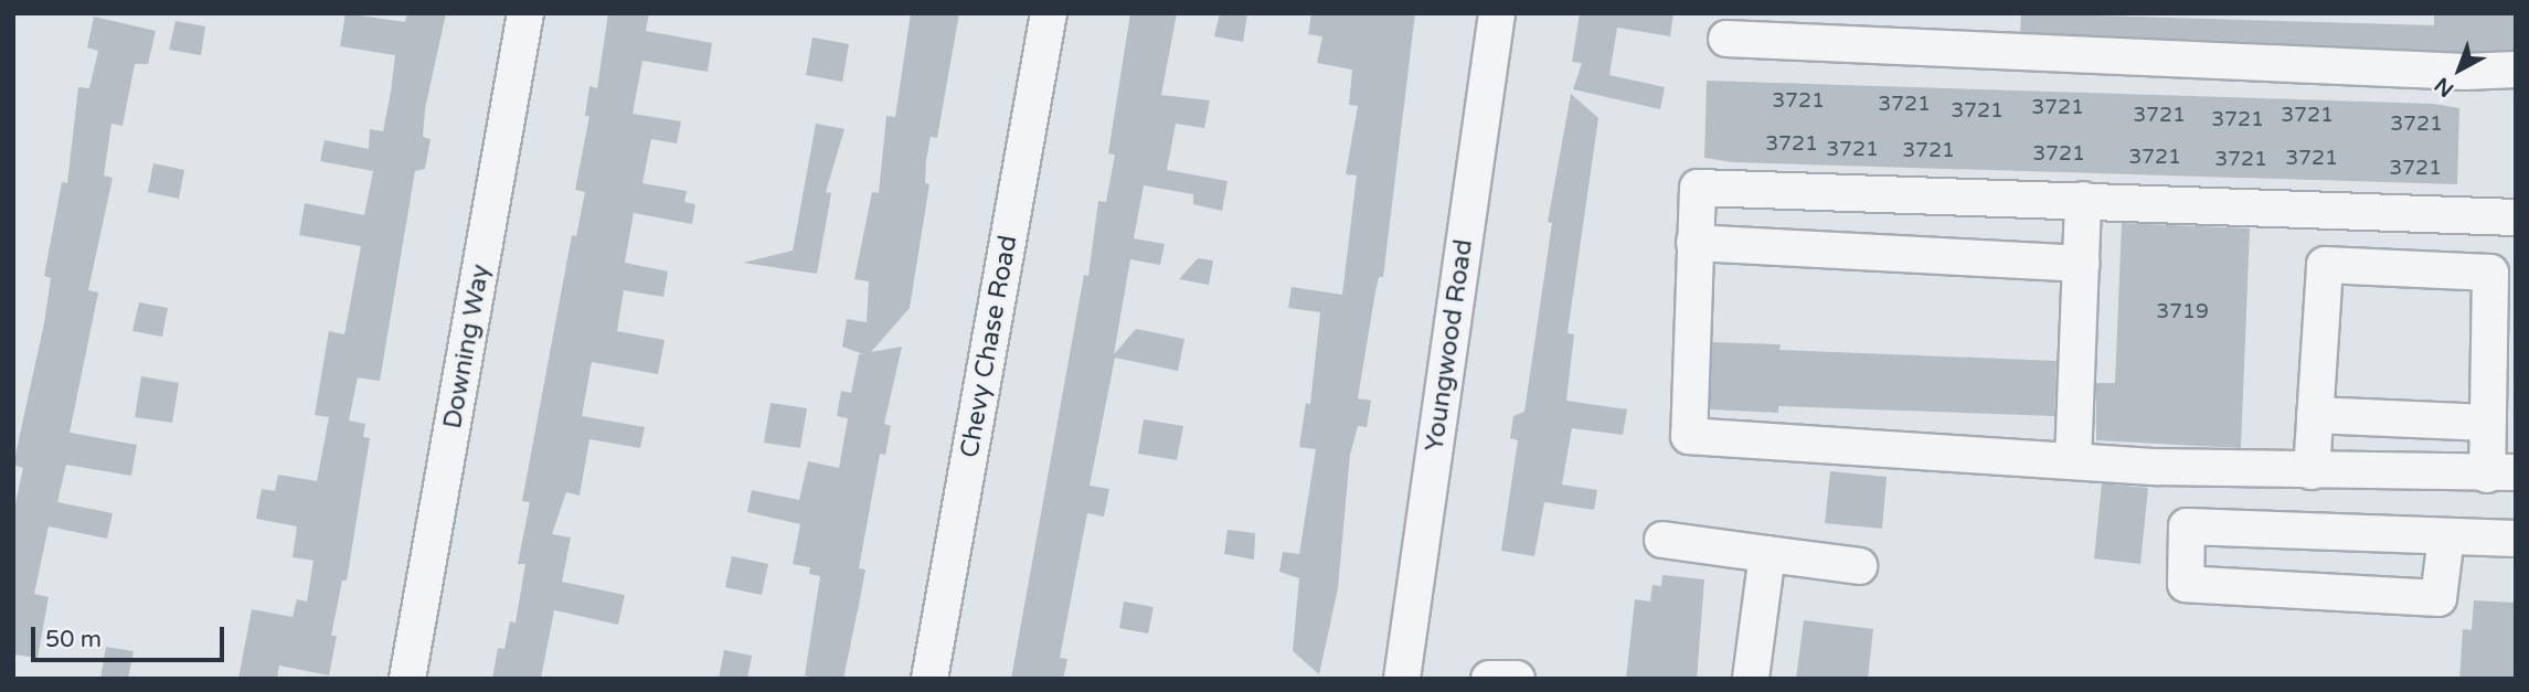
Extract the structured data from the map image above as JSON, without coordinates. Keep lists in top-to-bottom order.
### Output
{
  "streets": {
    "street": ["Youngwood Road", "Downing Way", "Chevy Chase Road"]
  },
  "house_numbers": [
    "3721",
    "3721",
    "3721",
    "3721",
    "3721",
    "3721",
    "3721",
    "3721",
    "3721",
    "3721",
    "3721",
    "3721",
    "3721",
    "3721",
    "3721",
    "3721",
    "3719"
  ],
  "scale_bar": "50 m",
  "north": "bottom left"
}
